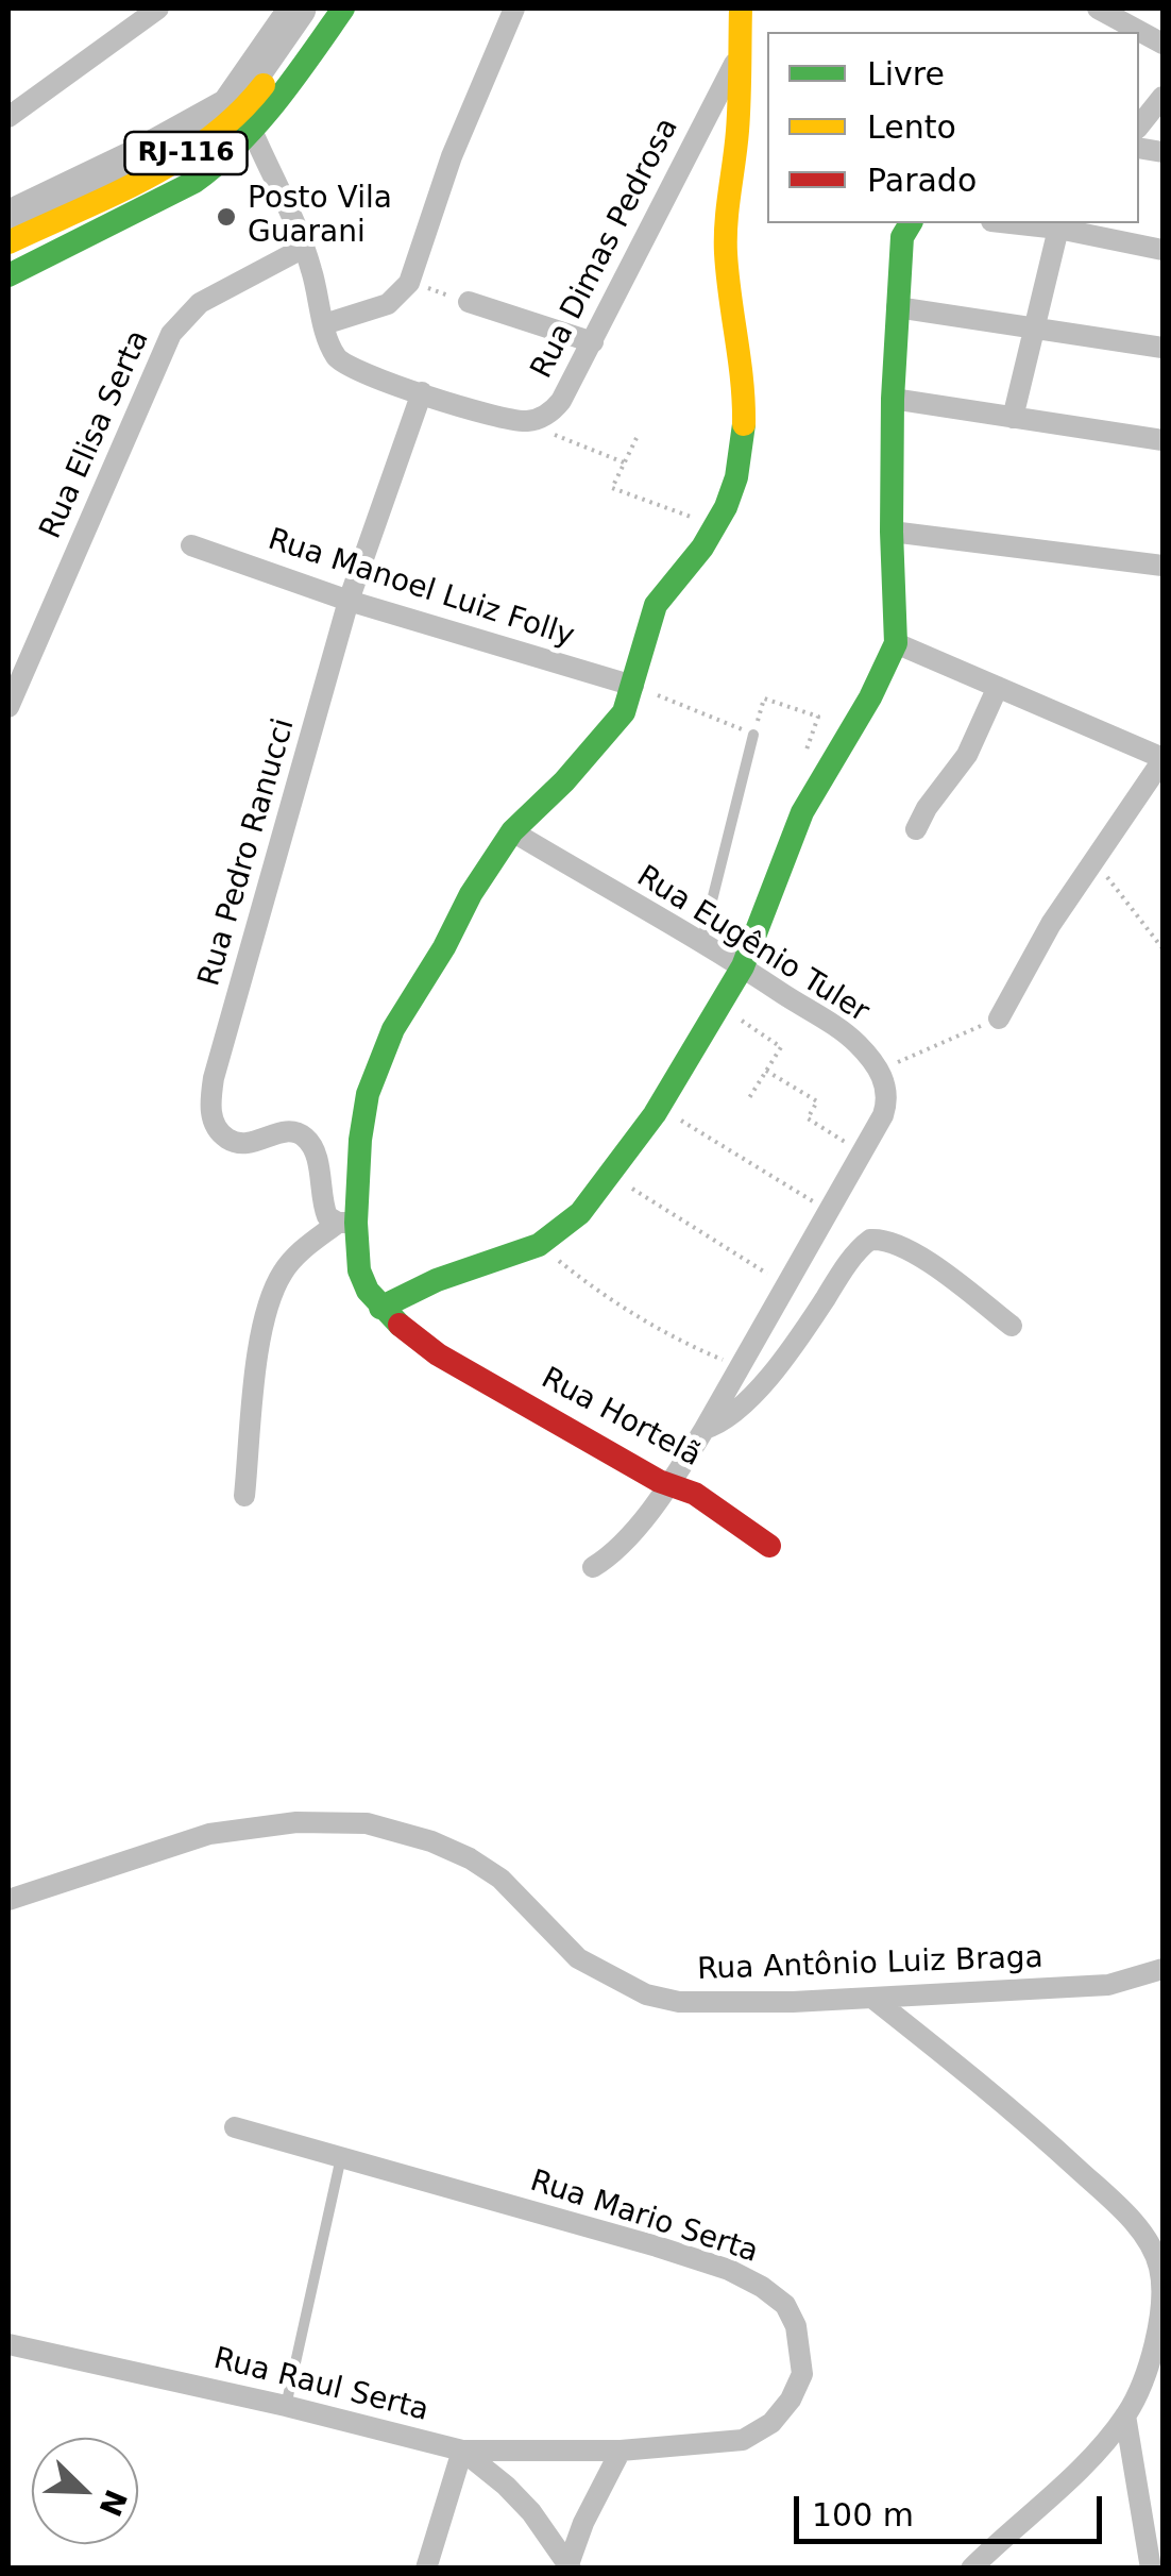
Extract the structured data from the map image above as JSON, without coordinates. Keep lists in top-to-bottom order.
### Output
{
  "streets": {
    "street": [
      "RJ-116",
      "Rua Dimas Pedrosa",
      "Rua Elisa Serta",
      "Rua Manoel Luiz Folly",
      "Rua Pedro Ranucci",
      "Rua Eugênio Tuler",
      "Rua Hortelã",
      "Rua Antônio Luiz Braga",
      "Rua Mario Serta",
      "Rua Raul Serta"
    ]
  },
  "crossings": [
    ["Rua Manoel Luiz Folly", "Rua Pedro Ranucci"],
    ["Rua Mario Serta", "Rua Raul Serta"]
  ],
  "places": ["Posto Vila Guarani"],
  "legend": ["Livre", "Lento", "Parado"],
  "scale_bar": "100 m",
  "north": "bottom right"
}
